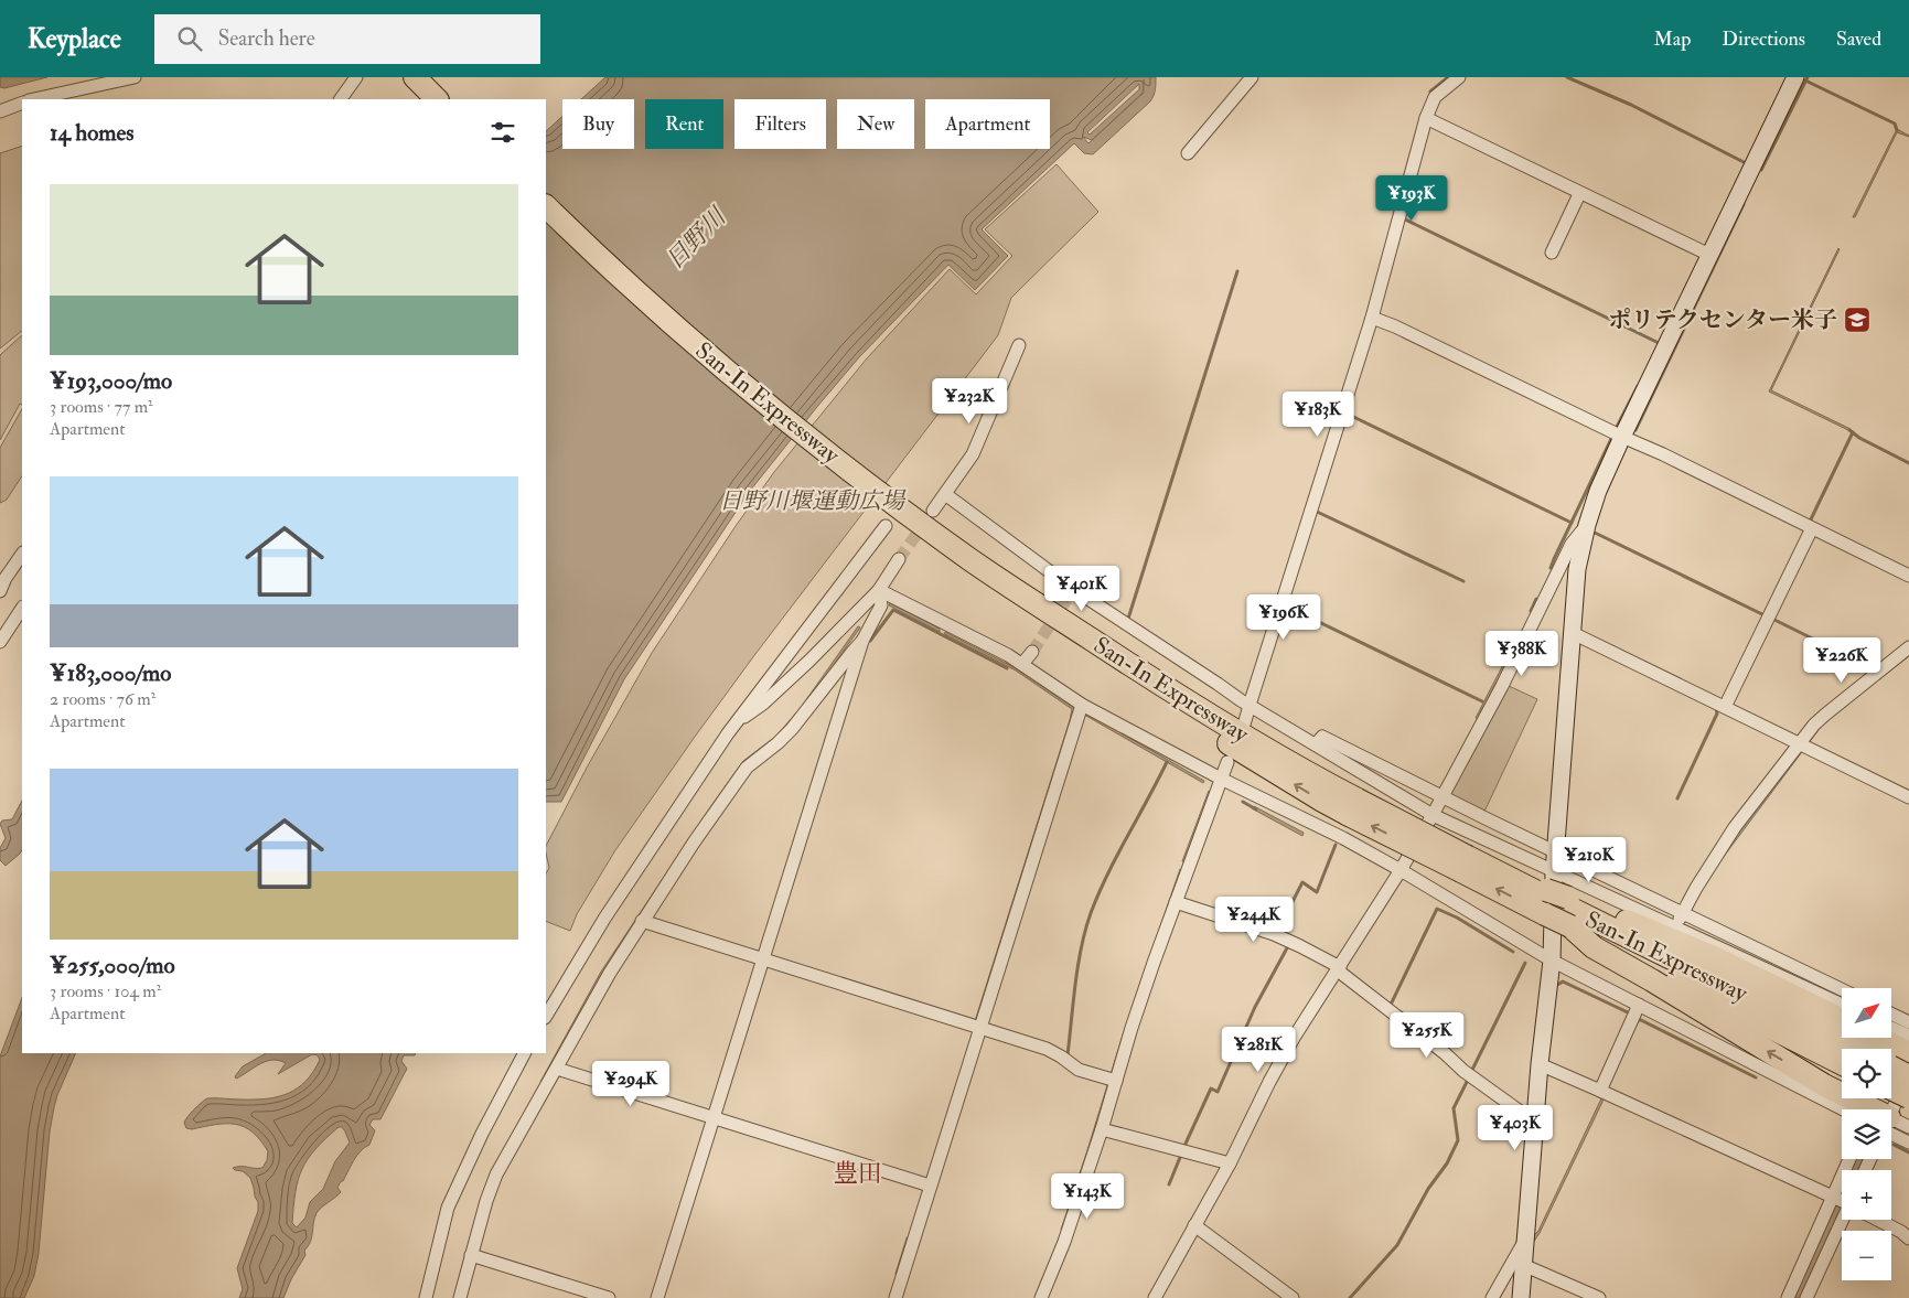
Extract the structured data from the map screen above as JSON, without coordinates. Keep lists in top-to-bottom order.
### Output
{
  "streets": {
    "highway": ["San-In Expressway"]
  },
  "districts": ["豊田"],
  "water": ["日野川"],
  "parks": ["日野川堰運動広場"],
  "places": {
    "school or university": ["ポリテクセンター米子"]
  },
  "north": "top right",
  "page": {
    "header": "Keyplace",
    "search": "Search here",
    "nav": ["Map", "Directions", "Saved"],
    "chip": [
      "Buy",
      "Rent",
      "Filters",
      "New",
      "Apartment"
    ],
    "heading": "14 homes",
    "list": [
      {
        "name": "¥193,000/mo",
        "note": "3 rooms · 77 m² · Apartment"
      },
      {
        "name": "¥183,000/mo",
        "note": "2 rooms · 76 m² · Apartment"
      },
      {
        "name": "¥255,000/mo",
        "note": "3 rooms · 104 m² · Apartment"
      }
    ],
    "price": [
      "¥193K",
      "¥232K",
      "¥183K",
      "¥401K",
      "¥196K",
      "¥388K",
      "¥226K",
      "¥210K",
      "¥244K",
      "¥255K",
      "¥281K",
      "¥294K",
      "¥403K",
      "¥143K"
    ],
    "map_buttons": ["+", "−"]
  }
}
